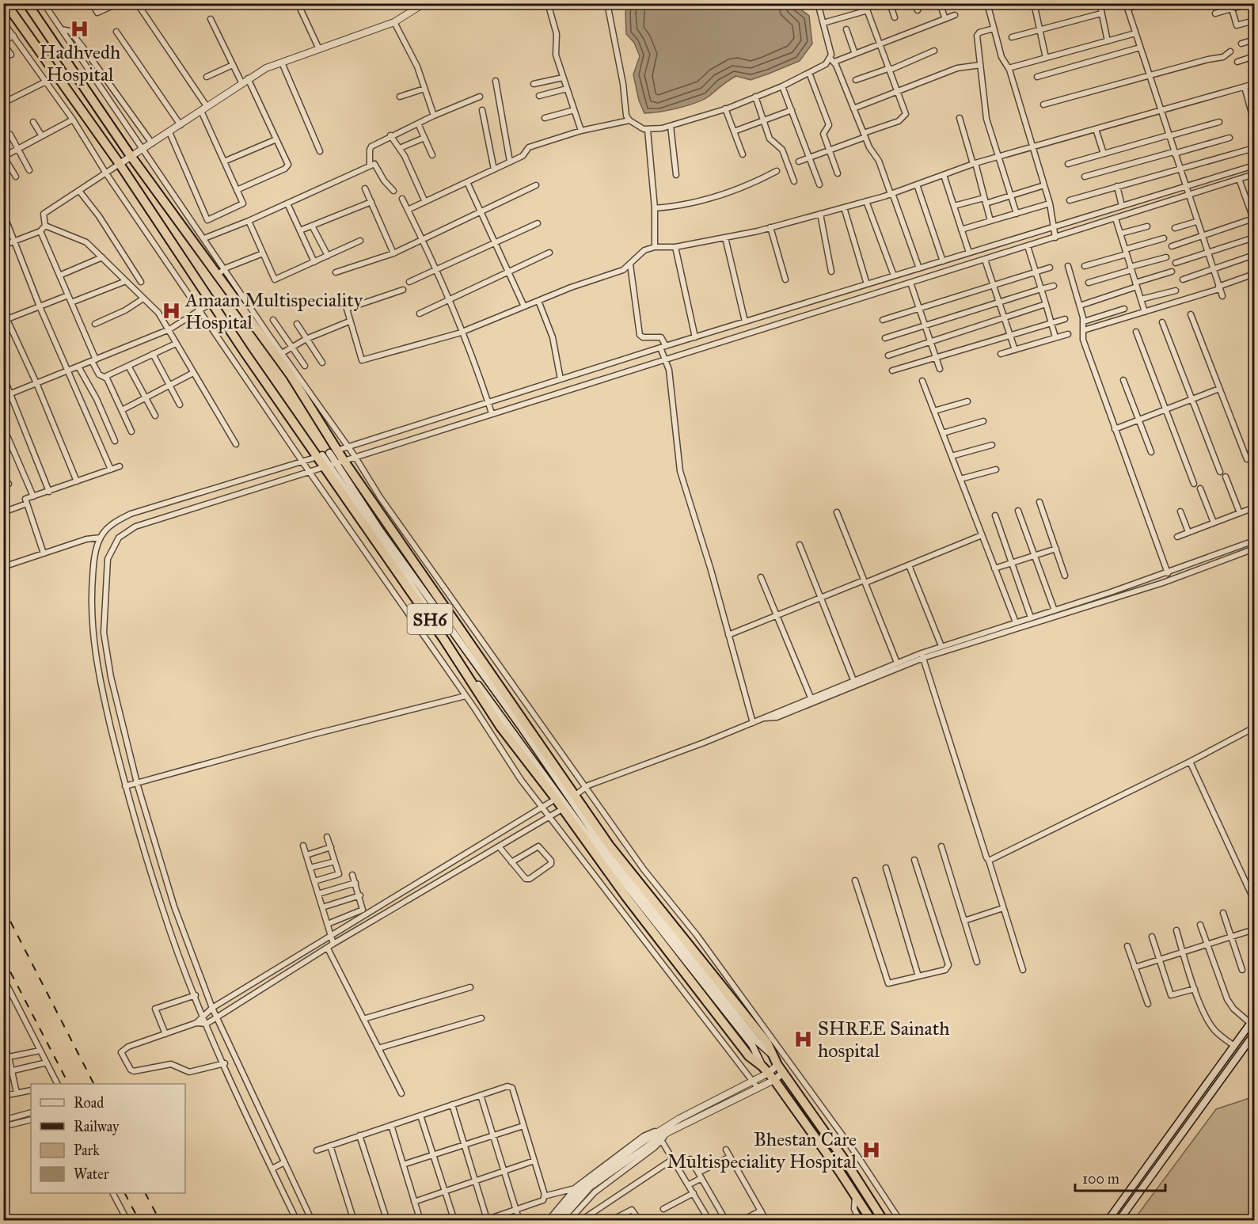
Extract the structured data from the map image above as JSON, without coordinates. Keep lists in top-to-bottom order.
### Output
{
  "streets": {
    "highway": ["SH6"]
  },
  "places": {
    "hospital": [
      "Hadhvedh Hospital",
      "Amaan Multispeciality Hospital",
      "SHREE Sainath hospital",
      "Bhestan Care Multispeciality Hospital"
    ]
  },
  "legend": [
    "Road",
    "Railway",
    "Park",
    "Water"
  ],
  "scale_bar": "100 m"
}
